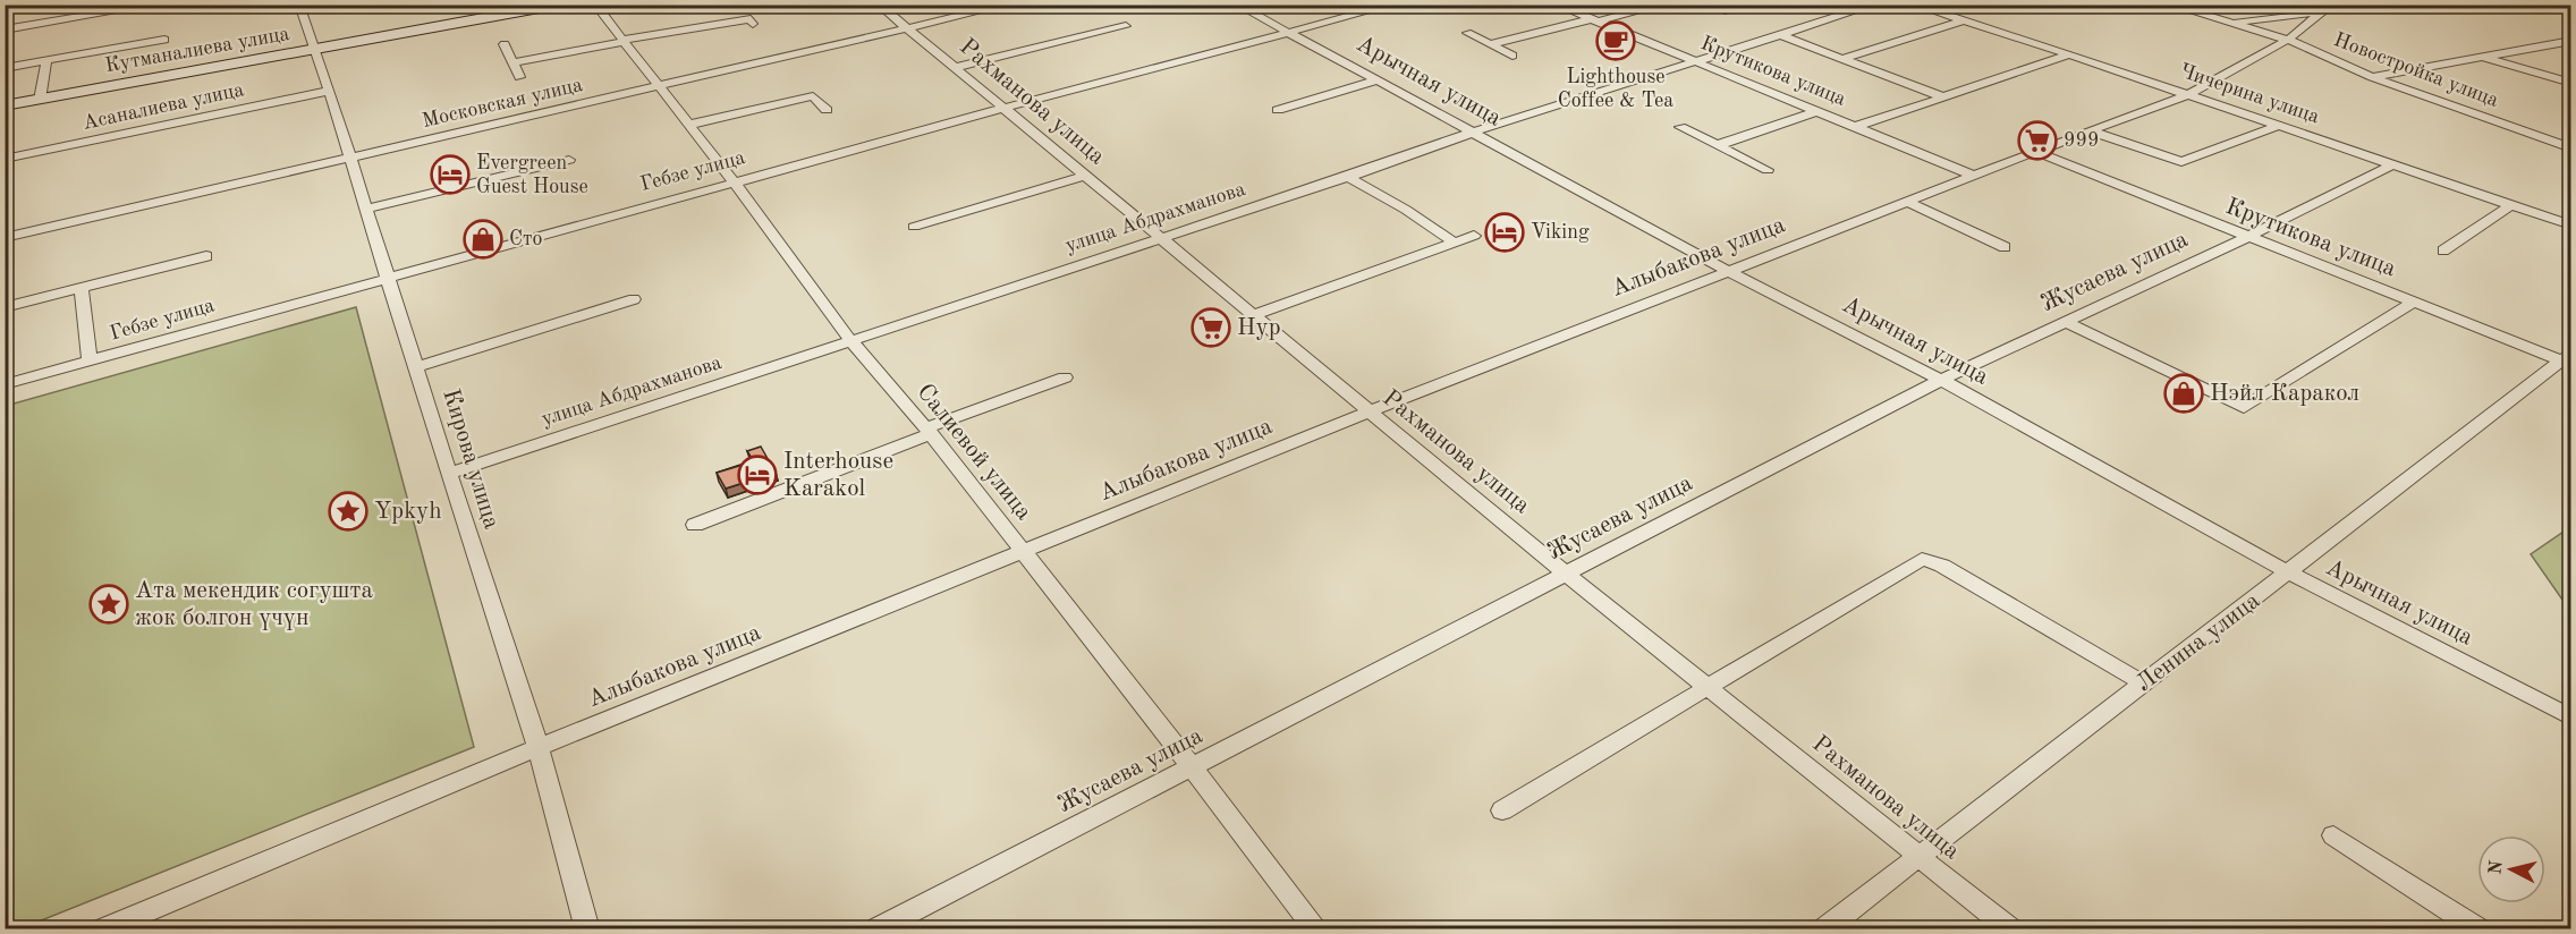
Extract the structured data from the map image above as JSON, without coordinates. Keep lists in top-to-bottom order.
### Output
{
  "streets": {
    "street": [
      "Кутманалиева улица",
      "Новостройка улица",
      "Крутикова улица",
      "Арычная улица",
      "Чичерина улица",
      "Рахманова улица",
      "Московская улица",
      "Асаналиева улица",
      "Гебзе улица",
      "улица Абдрахманова",
      "Алыбакова улица",
      "Жусаева улица",
      "Салиевой улица",
      "Кирова улица",
      "Ленина улица"
    ]
  },
  "crossings": [
    ["Кутманалиева улица", "Кирова улица"],
    ["Новостройка улица", "Алыбакова улица"],
    ["Крутикова улица", "улица Абдрахманова"],
    ["Крутикова улица", "Алыбакова улица"],
    ["Крутикова улица", "Жусаева улица"],
    ["Крутикова улица", "Ленина улица"],
    ["Арычная улица", "Гебзе улица"],
    ["Арычная улица", "улица Абдрахманова"],
    ["Арычная улица", "Алыбакова улица"],
    ["Арычная улица", "Жусаева улица"],
    ["Арычная улица", "Ленина улица"],
    ["Чичерина улица", "Алыбакова улица"],
    ["Чичерина улица", "Жусаева улица"],
    ["Рахманова улица", "Московская улица"],
    ["Рахманова улица", "Гебзе улица"],
    ["Рахманова улица", "улица Абдрахманова"],
    ["Рахманова улица", "Алыбакова улица"],
    ["Рахманова улица", "Жусаева улица"],
    ["Рахманова улица", "Ленина улица"],
    ["Московская улица", "Салиевой улица"],
    ["Московская улица", "Кирова улица"],
    ["Асаналиева улица", "Кирова улица"],
    ["Гебзе улица", "Салиевой улица"],
    ["Гебзе улица", "Кирова улица"],
    ["улица Абдрахманова", "Салиевой улица"],
    ["улица Абдрахманова", "Кирова улица"],
    ["Алыбакова улица", "Салиевой улица"],
    ["Алыбакова улица", "Кирова улица"],
    ["Жусаева улица", "Салиевой улица"]
  ],
  "places": {
    "cafe": ["Lighthouse Coffee & Tea"],
    "supermarket": ["999", "Нур"],
    "hotel": ["Evergreen Guest House", "Viking", "Interhouse Karakol"],
    "shop": ["Сто", "Нэйл Каракол"],
    "place": ["Ypkyh", "Ата мекендик согушта жок болгон үчүн"]
  },
  "north": "left"
}
